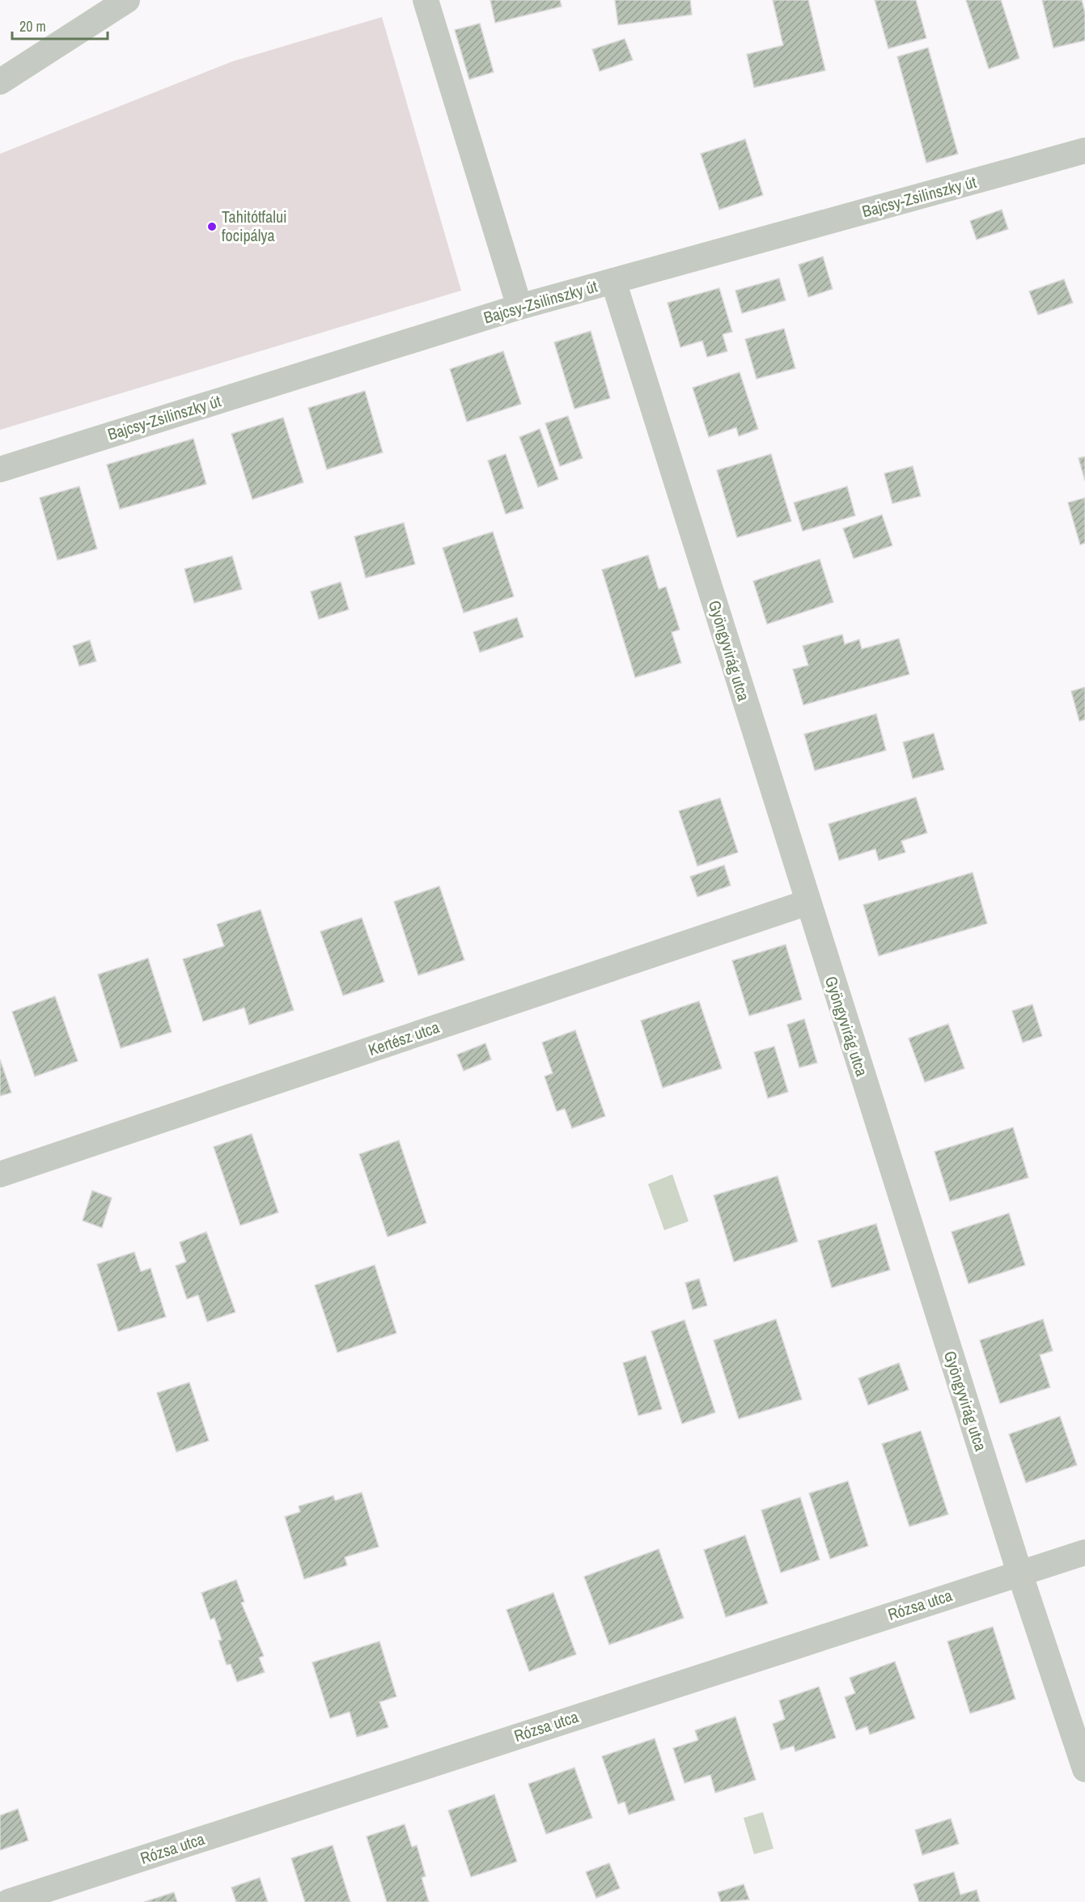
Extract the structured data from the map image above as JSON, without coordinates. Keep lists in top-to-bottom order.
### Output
{
  "streets": {
    "street": [
      "Bajcsy-Zsilinszky út",
      "Gyöngyvirág utca",
      "Kertész utca",
      "Rózsa utca"
    ]
  },
  "crossings": [
    ["Bajcsy-Zsilinszky út", "Gyöngyvirág utca"],
    ["Gyöngyvirág utca", "Kertész utca"],
    ["Gyöngyvirág utca", "Rózsa utca"]
  ],
  "places": ["Tahitótfalui focipálya"],
  "scale_bar": "20 m"
}
